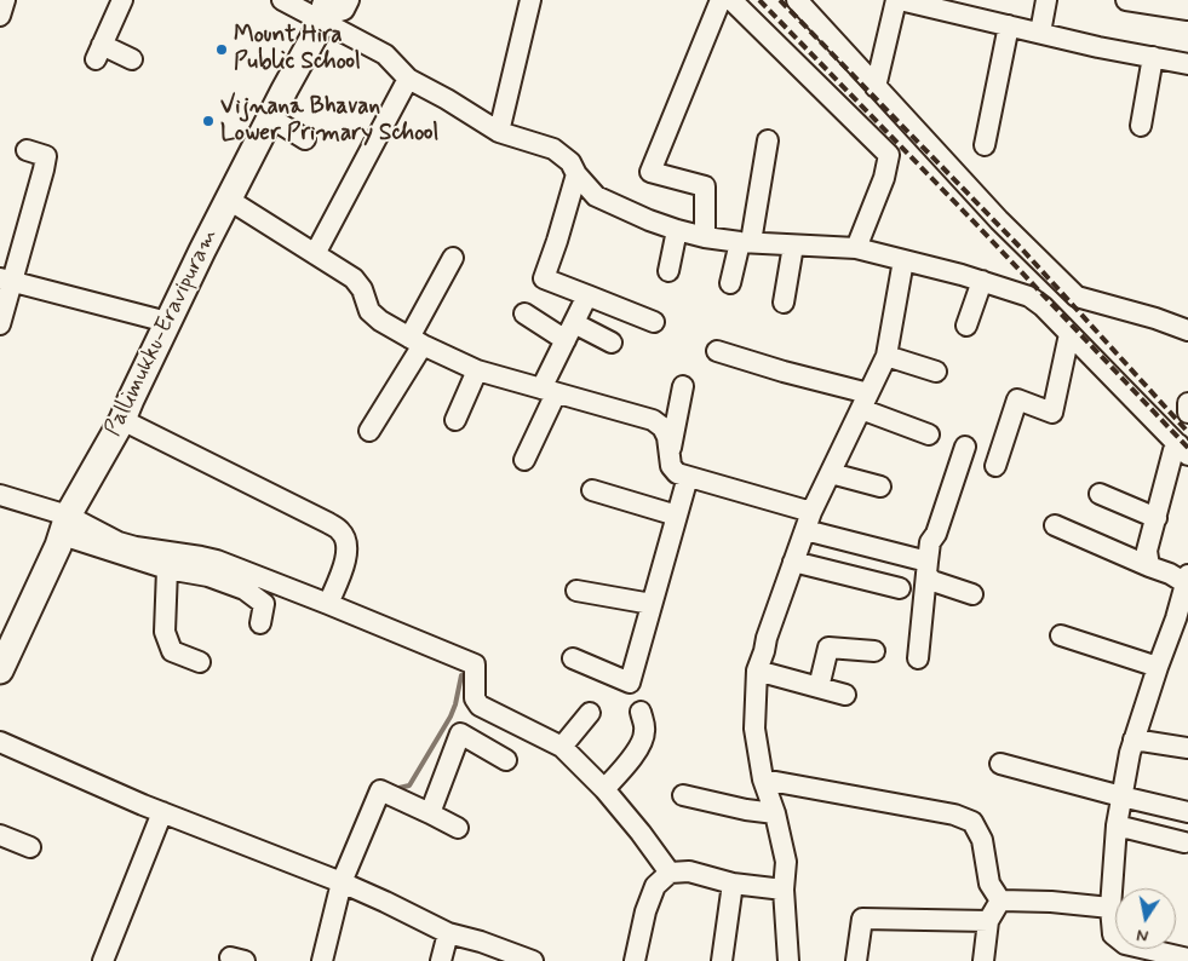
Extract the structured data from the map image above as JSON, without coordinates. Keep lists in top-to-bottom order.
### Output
{
  "streets": {
    "main road": ["Pallimukku-Eravipuram"]
  },
  "places": ["Mount Hira Public School", "Vijnana Bhavan Lower Primary School"],
  "north": "bottom"
}
